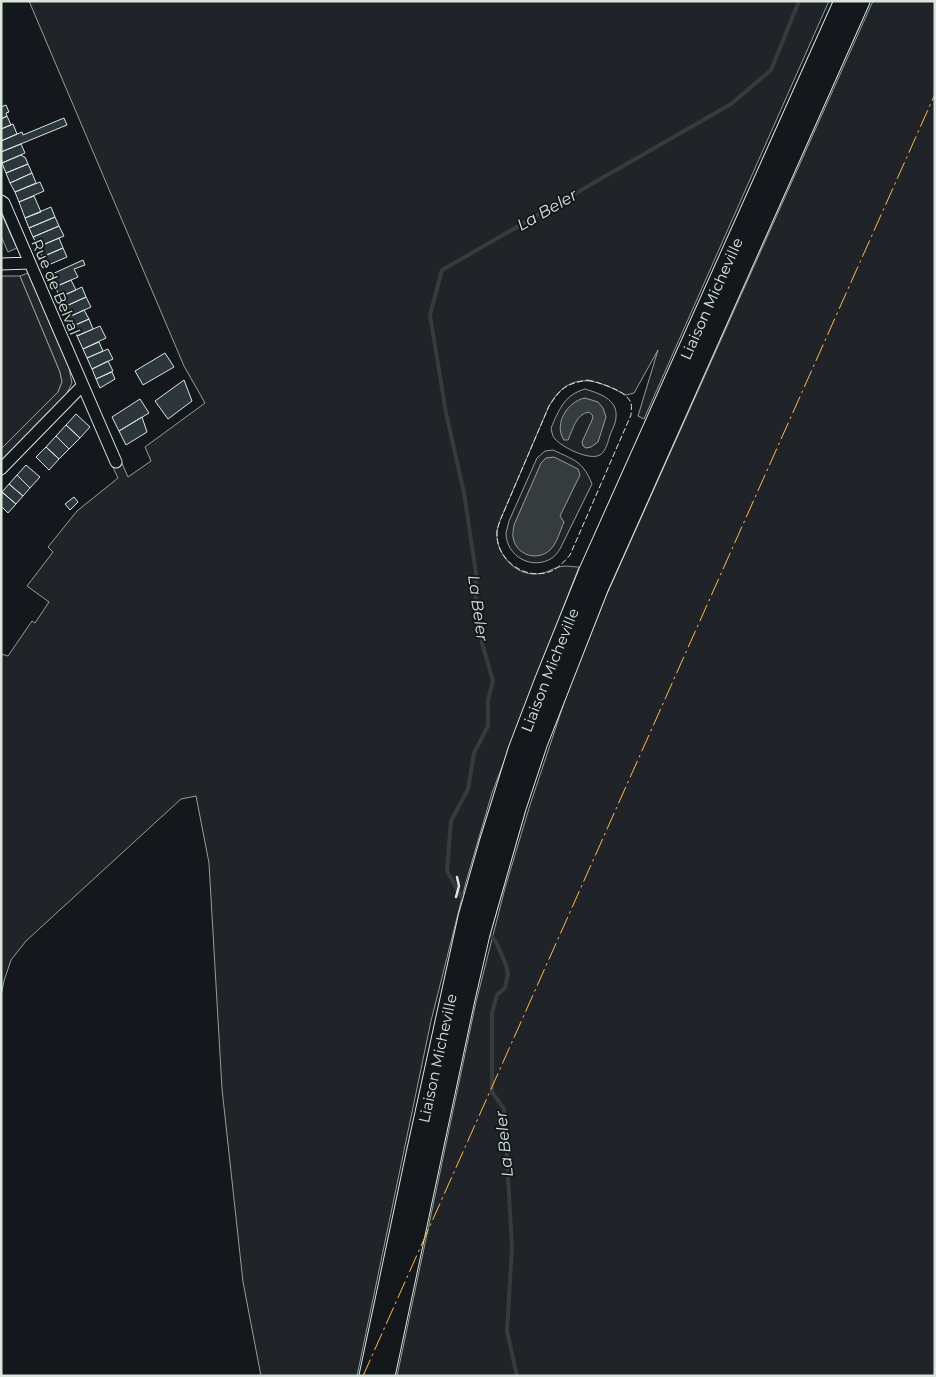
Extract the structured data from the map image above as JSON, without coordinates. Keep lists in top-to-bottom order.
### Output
{
  "streets": {
    "highway": ["Liaison Micheville"],
    "street": ["Rue de Belval"]
  },
  "water": ["La Beler"]
}
